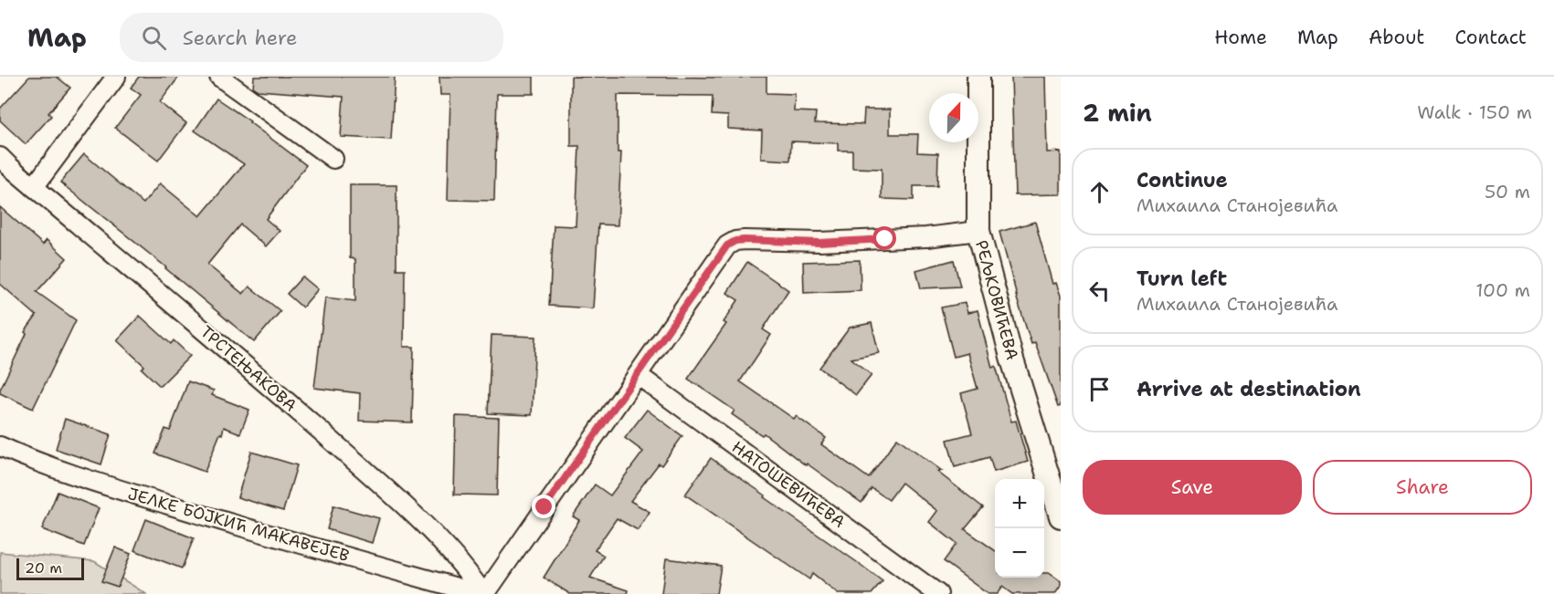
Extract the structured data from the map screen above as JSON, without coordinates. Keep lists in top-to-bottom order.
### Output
{
  "streets": {
    "street": [
      "РЕЉКОВИЋЕВА",
      "ТРСТЕЊАКОВА",
      "НАТОШЕВИЋЕВА",
      "ЈЕЛКЕ БОЈКИЋ МАКАВЕЈЕВ"
    ]
  },
  "crossings": [
    ["ТРСТЕЊАКОВА", "ЈЕЛКЕ БОЈКИЋ МАКАВЕЈЕВ"]
  ],
  "scale_bar": "20 m",
  "north": "top",
  "page": {
    "header": "Map",
    "search": "Search here",
    "nav": [
      "Home",
      "Map",
      "About",
      "Contact"
    ],
    "heading": ["2 min", "Walk · 150 m"],
    "list": [
      ["Continue", "Михаила Станојевића", "50 m"],
      ["Turn left", "Михаила Станојевића", "100 m"],
      "Arrive at destination"
    ],
    "buttons": ["Save", "Share"],
    "map_buttons": ["+", "−"],
    "scale": "20 m"
  }
}
